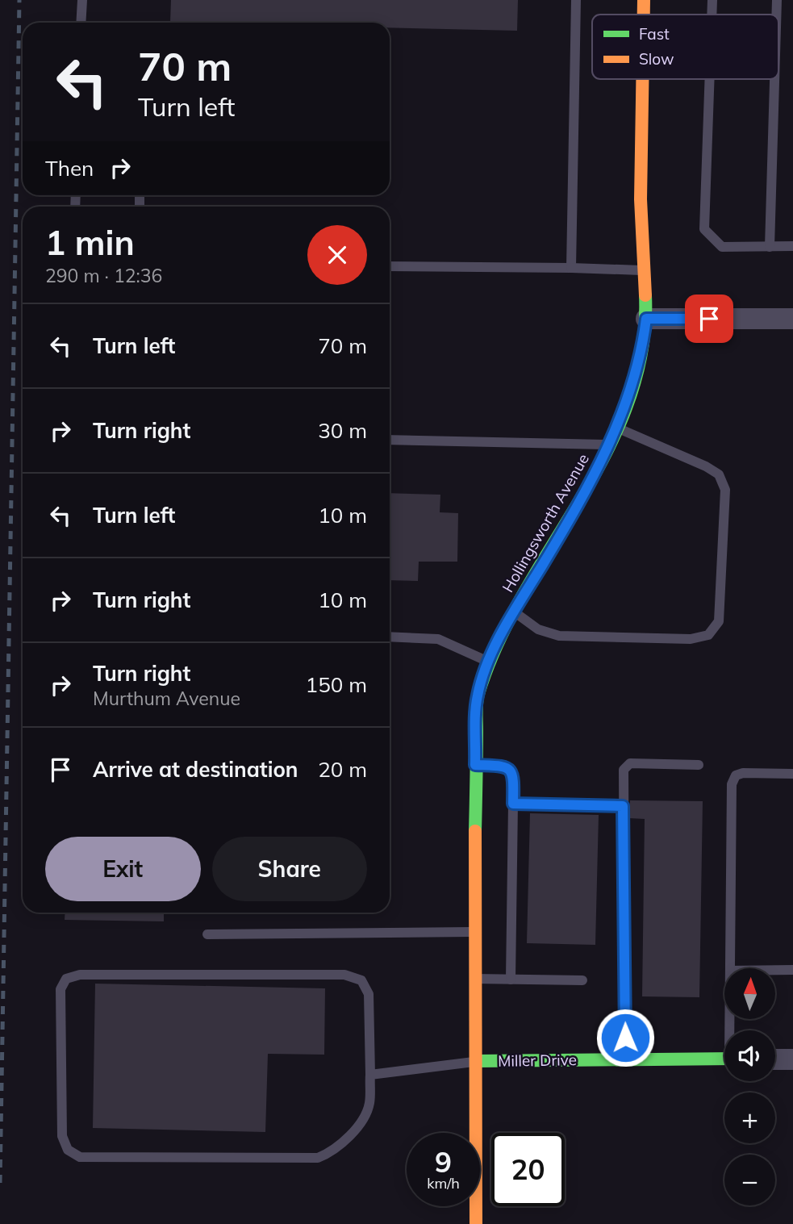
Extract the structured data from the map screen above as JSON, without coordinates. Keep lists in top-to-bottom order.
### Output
{
  "streets": {
    "street": ["Hollingsworth Avenue", "Miller Drive"]
  },
  "crossings": [
    ["Hollingsworth Avenue", "Miller Drive"]
  ],
  "legend": ["Fast", "Slow"],
  "north": "top",
  "page": {
    "turn": ["70 m", "Turn left"],
    "then": "Then",
    "heading": ["1 min", "290 m · 12:36"],
    "list": [
      {
        "name": "Turn left",
        "value": "70 m"
      },
      {
        "name": "Turn right",
        "value": "30 m"
      },
      {
        "name": "Turn left",
        "value": "10 m"
      },
      {
        "name": "Turn right",
        "value": "10 m"
      },
      {
        "name": "Turn right",
        "note": "Murthum Avenue",
        "value": "150 m"
      },
      {
        "name": "Arrive at destination",
        "value": "20 m"
      }
    ],
    "buttons": ["Exit", "Share"],
    "map_buttons": ["+", "−"],
    "speed": "9 km/h",
    "limit": "20"
  }
}
